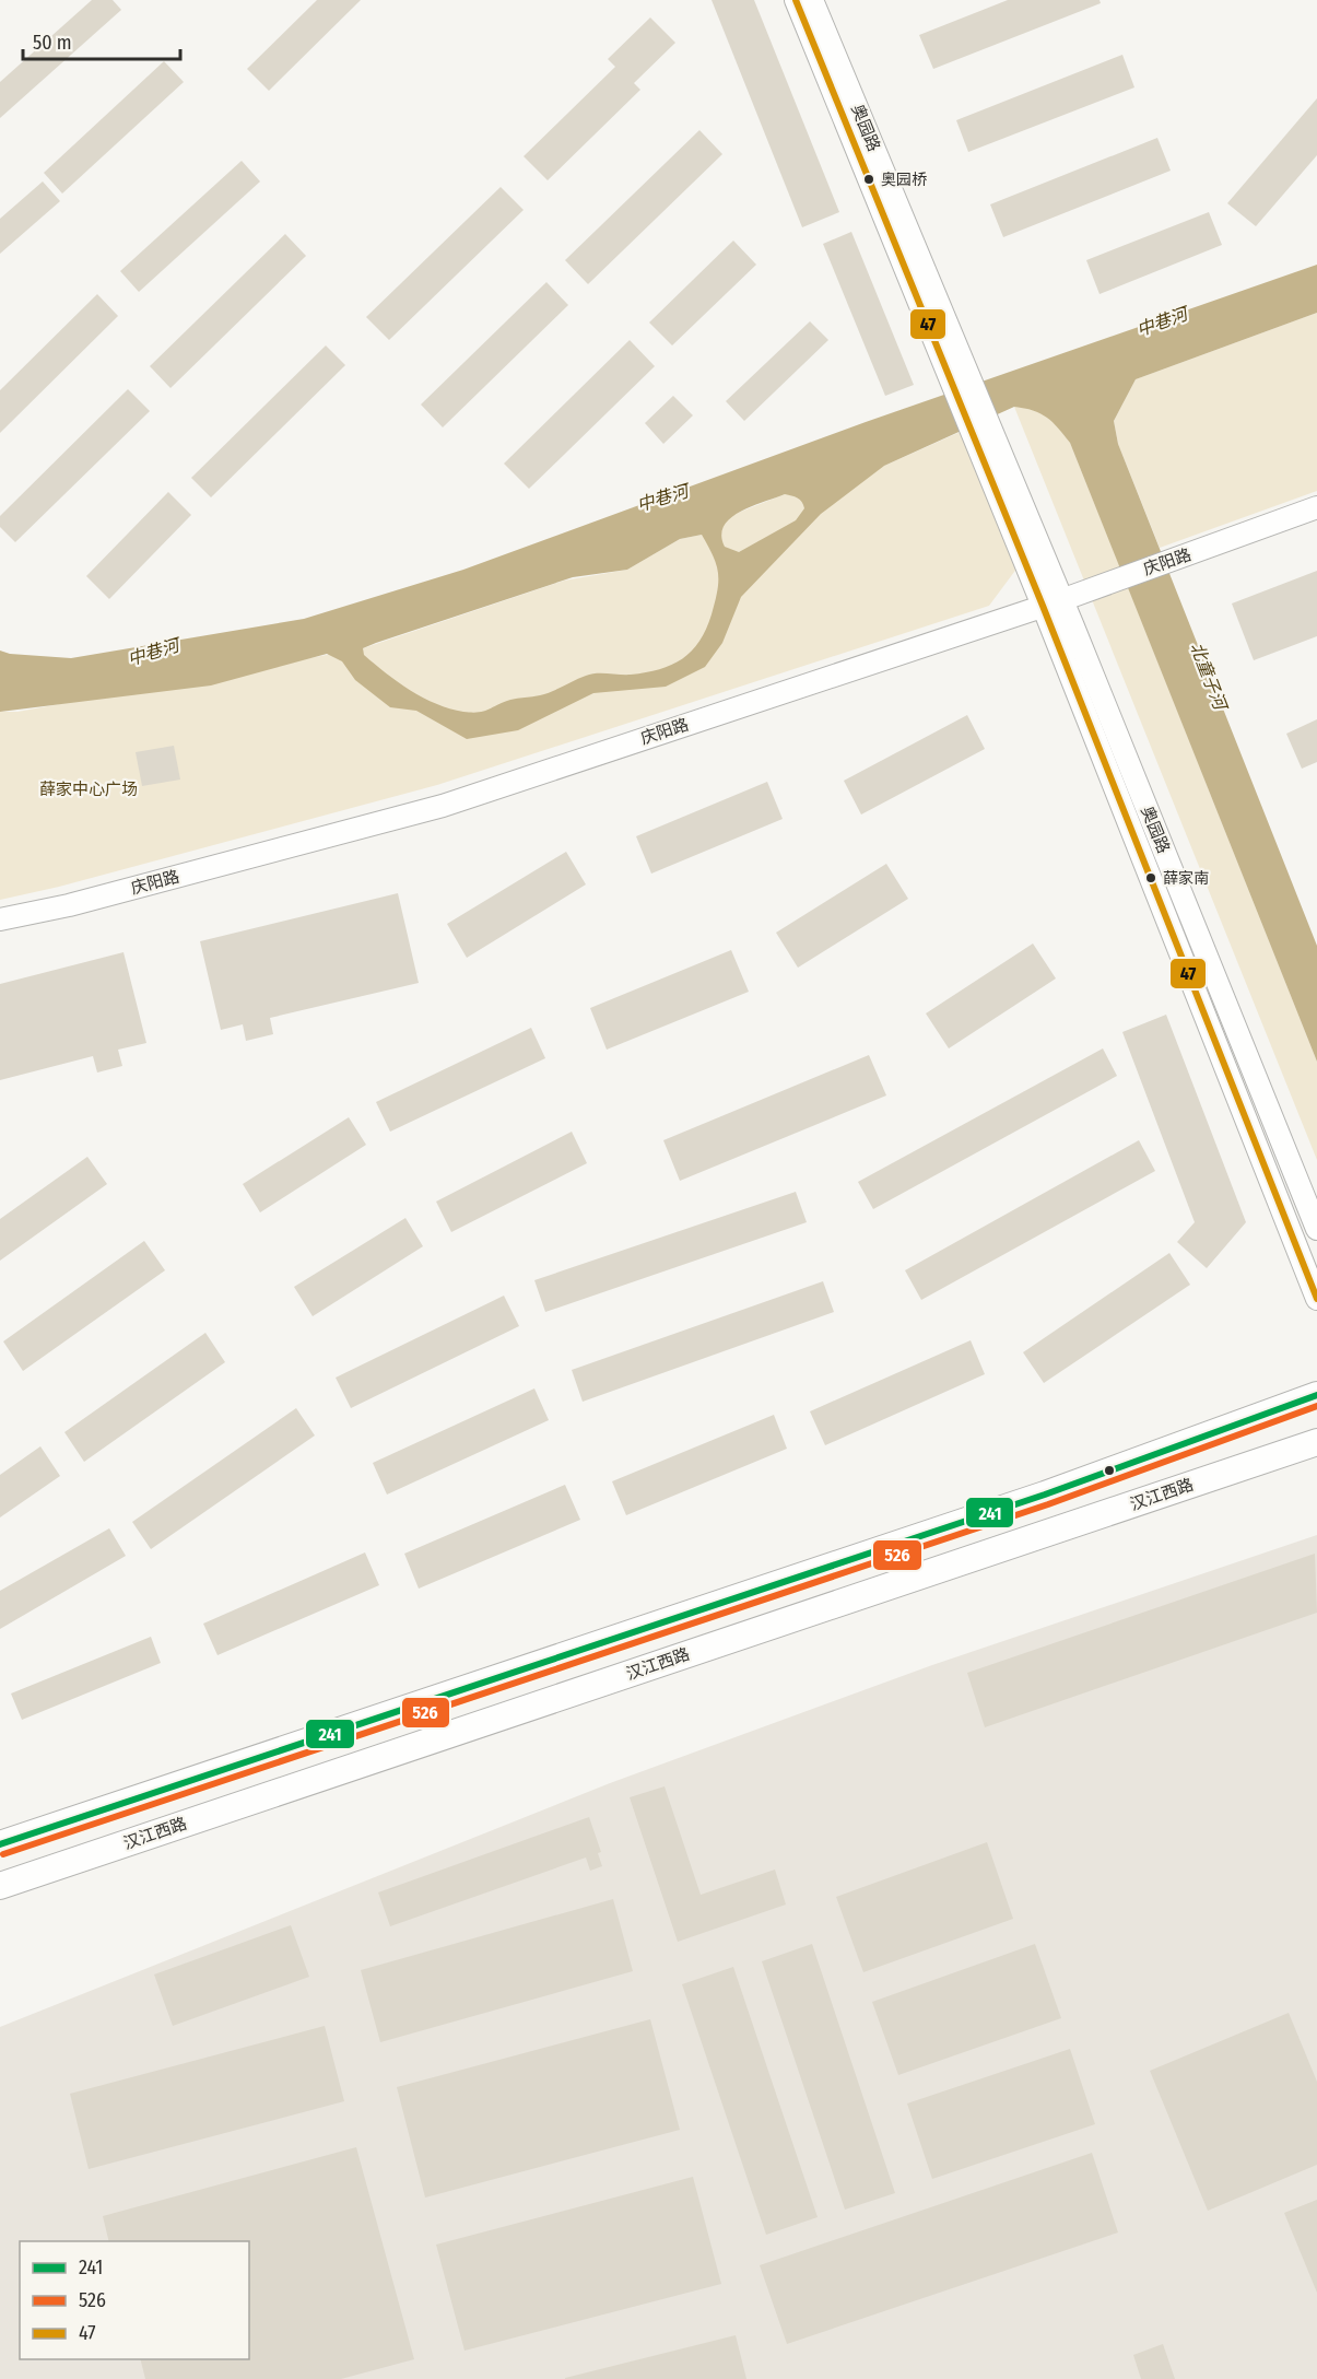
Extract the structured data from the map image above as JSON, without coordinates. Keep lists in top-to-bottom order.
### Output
{
  "streets": {
    "main road": ["汉江西路"],
    "street": ["奥园路", "庆阳路"]
  },
  "crossings": [
    ["奥园路", "庆阳路"]
  ],
  "water": ["中巷河", "北童子河"],
  "parks": ["薛家中心广场"],
  "places": ["奥园桥", "薛家南"],
  "lines": ["transit line 47", "transit line 241", "transit line 526"],
  "legend": ["241", "526", "47"],
  "scale_bar": "50 m"
}
